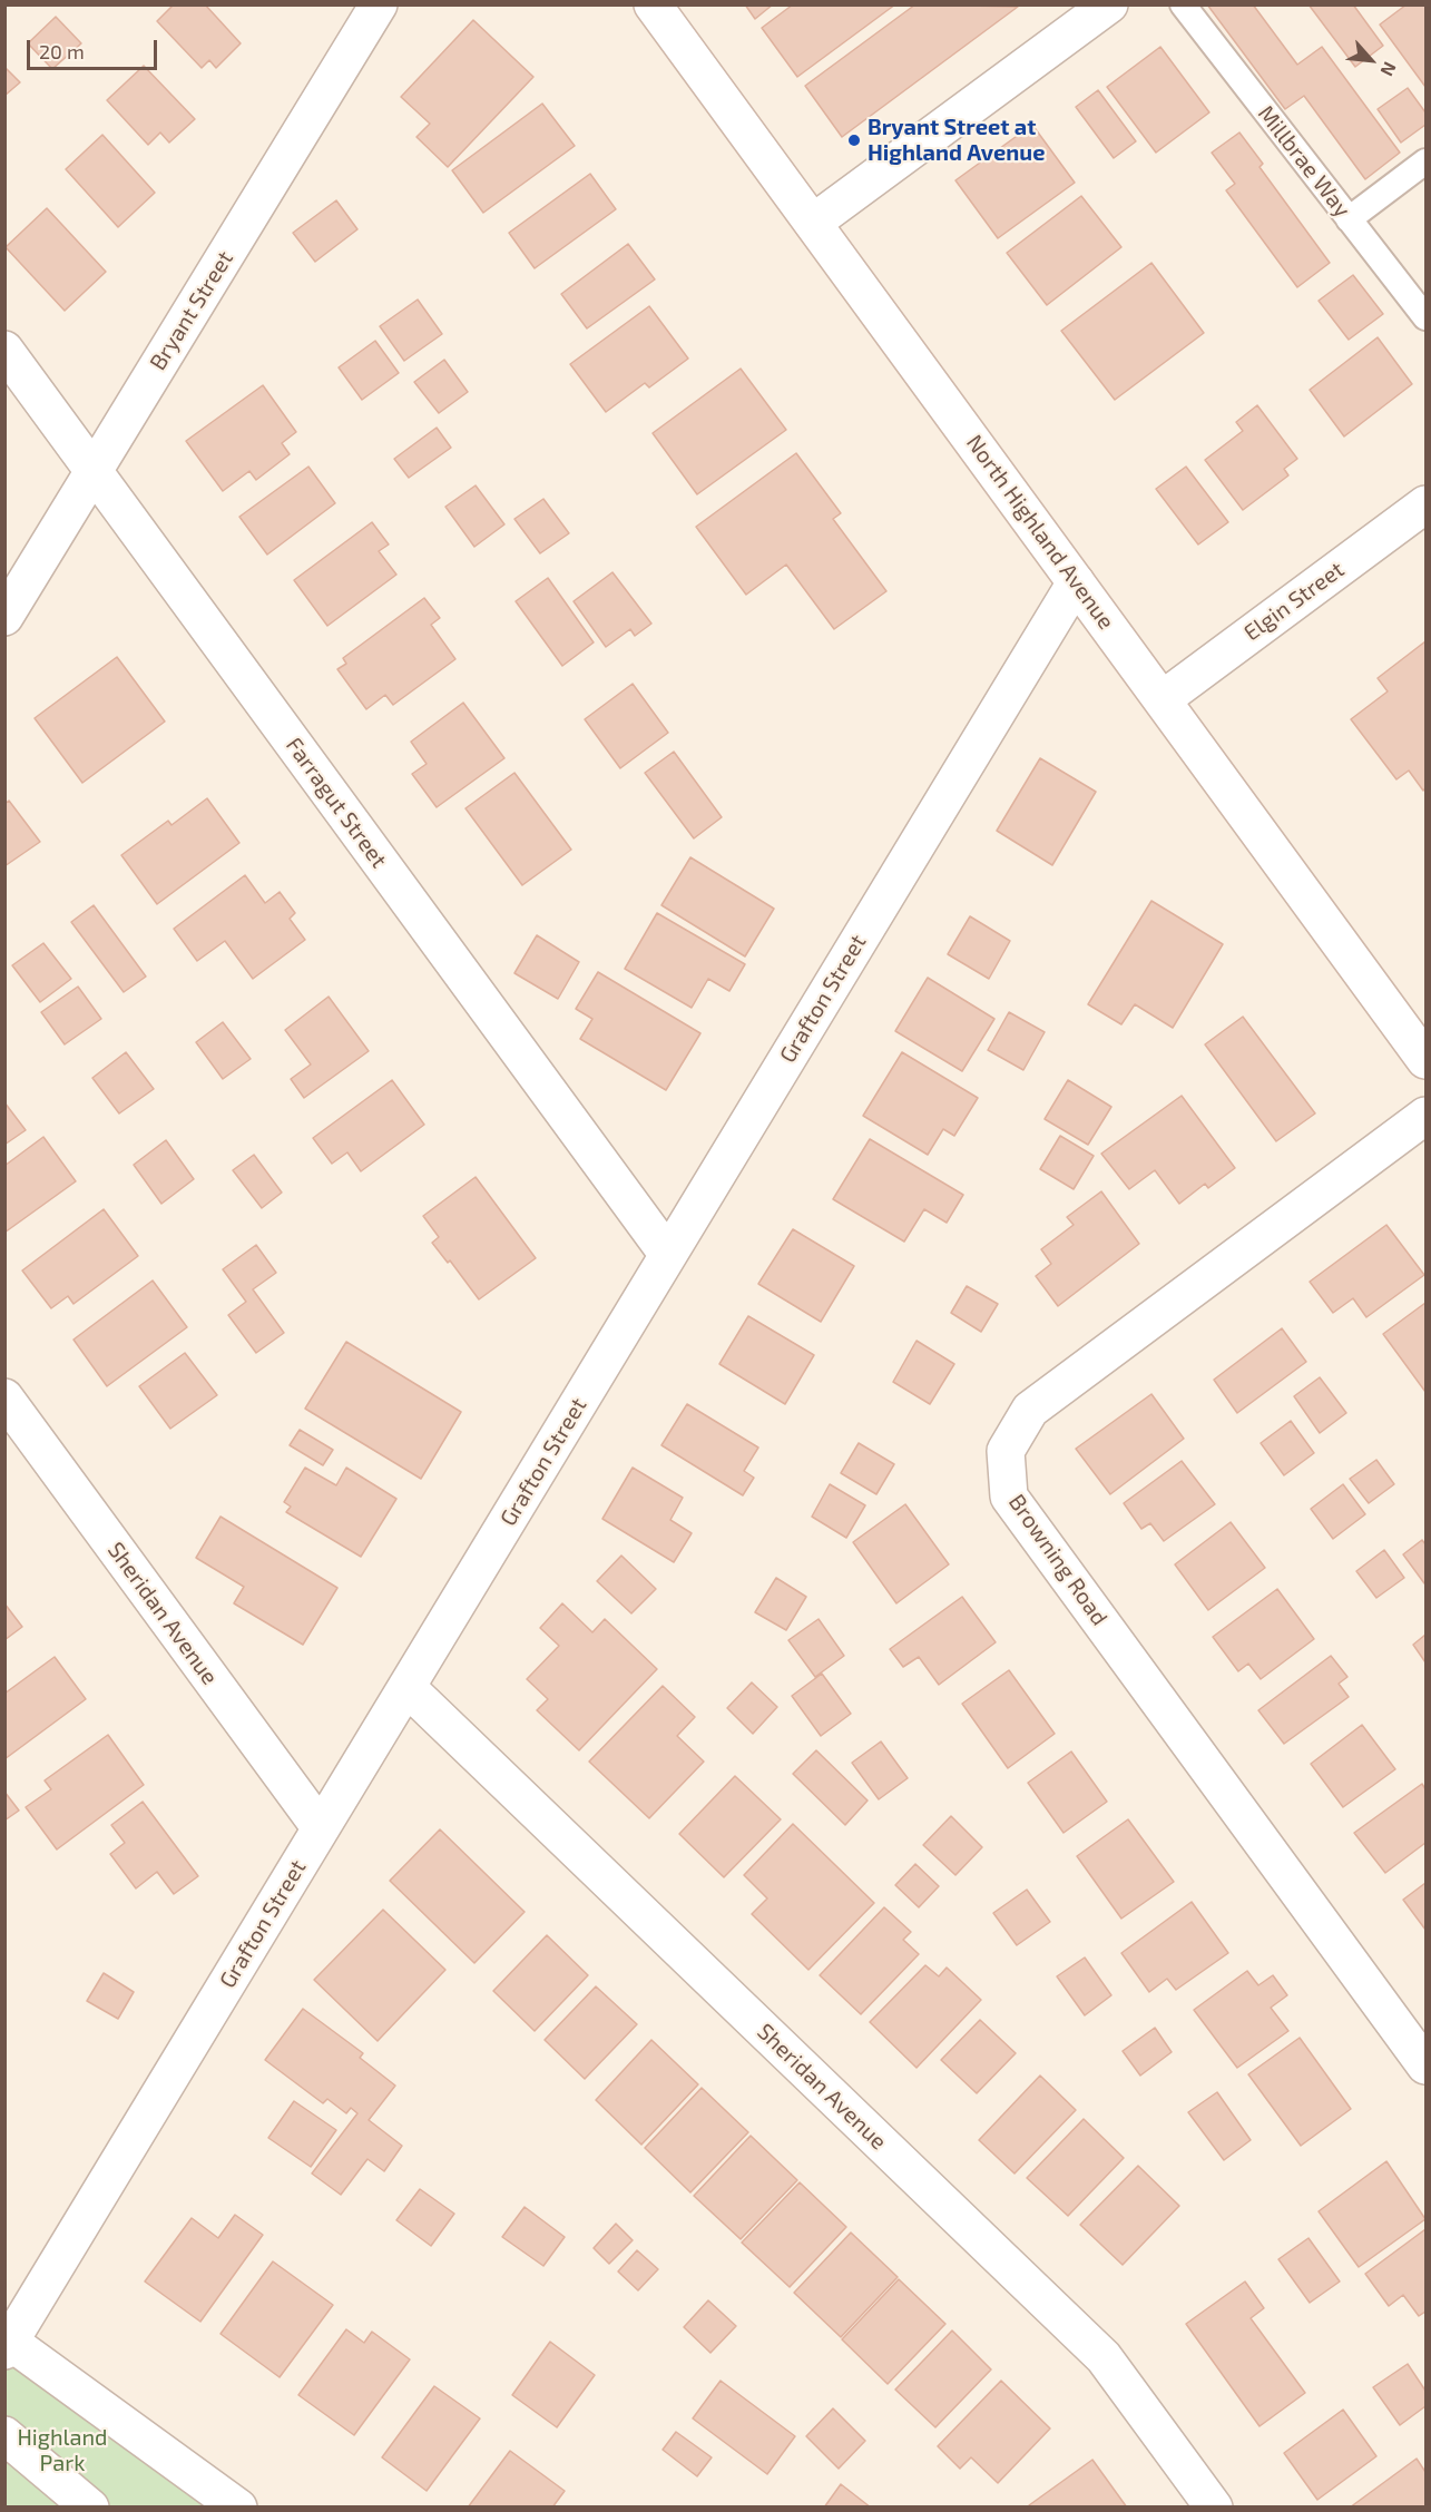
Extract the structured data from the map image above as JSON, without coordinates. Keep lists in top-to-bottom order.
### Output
{
  "streets": {
    "street": [
      "Bryant Street",
      "North Highland Avenue",
      "Elgin Street",
      "Farragut Street",
      "Grafton Street",
      "Browning Road",
      "Sheridan Avenue"
    ],
    "lane": ["Millbrae Way"]
  },
  "crossings": [
    ["Bryant Street", "Farragut Street"],
    ["North Highland Avenue", "Elgin Street"],
    ["North Highland Avenue", "Grafton Street"],
    ["Farragut Street", "Grafton Street"],
    ["Grafton Street", "Sheridan Avenue"]
  ],
  "parks": ["Highland Park"],
  "places": ["Bryant Street at Highland Avenue"],
  "scale_bar": "20 m",
  "north": "bottom right"
}
